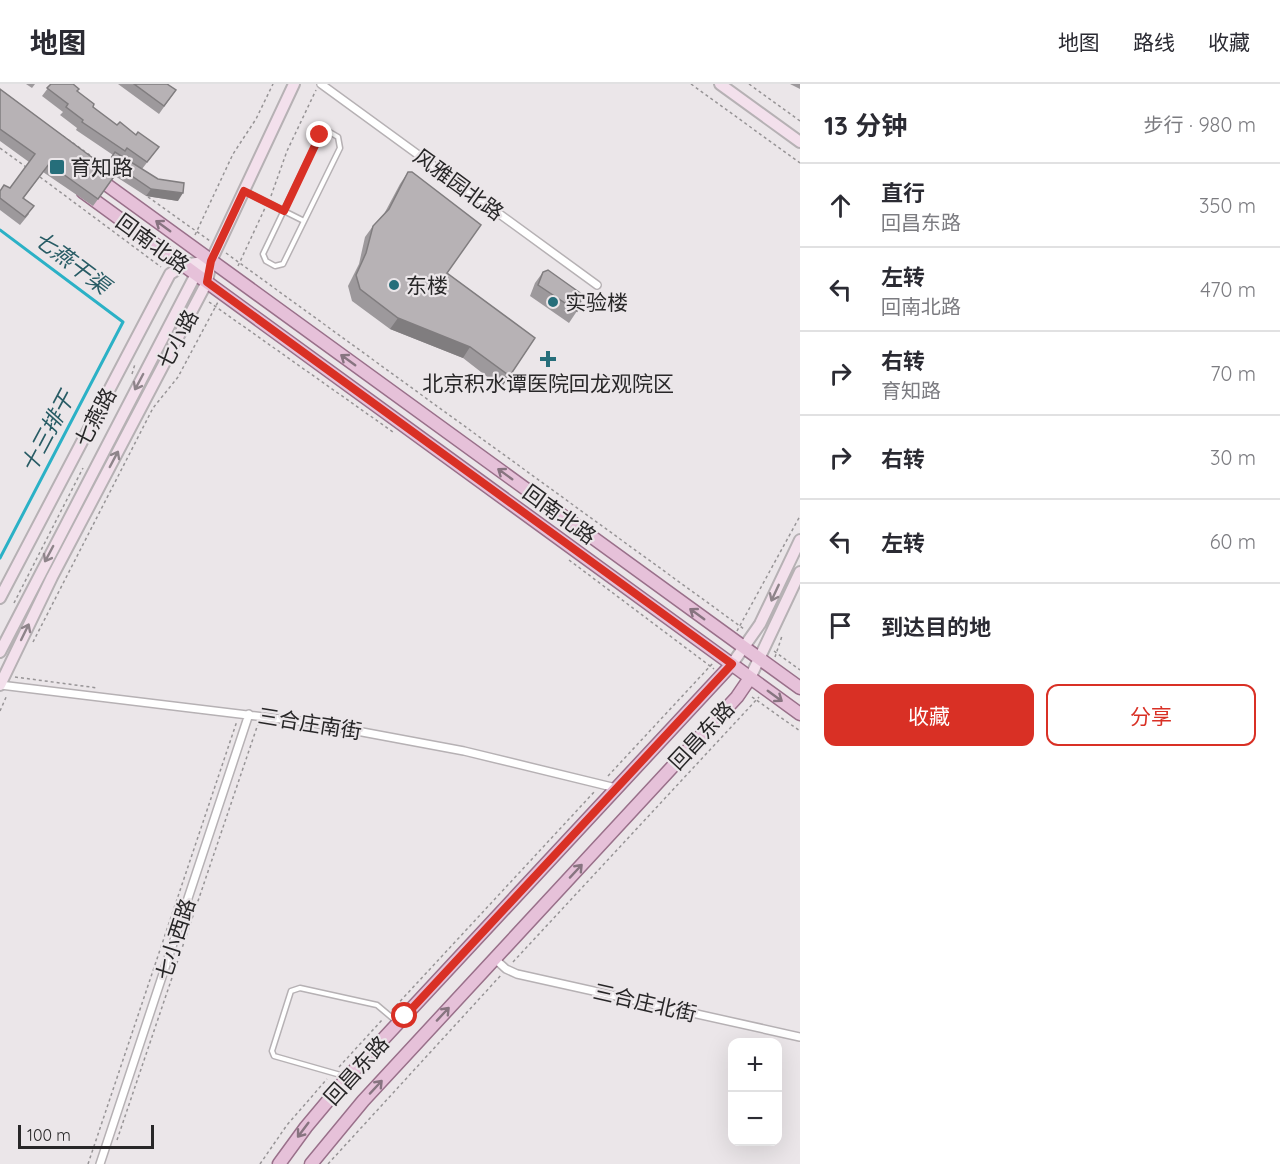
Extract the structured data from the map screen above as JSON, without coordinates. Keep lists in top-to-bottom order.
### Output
{
  "streets": {
    "main road": ["回南北路", "回昌东路"],
    "street": [
      "风雅园北路",
      "七小路",
      "七燕路",
      "三合庄南街",
      "七小西路",
      "三合庄北街"
    ]
  },
  "crossings": [
    ["回南北路", "七小路"],
    ["回南北路", "七燕路"],
    ["回南北路", "回昌东路"],
    ["七小路", "三合庄南街"],
    ["三合庄南街", "回昌东路"],
    ["三合庄南街", "七小西路"],
    ["回昌东路", "三合庄北街"]
  ],
  "water": ["七燕干渠", "十三排干"],
  "places": {
    "transit": ["育知路"],
    "other": ["东楼", "实验楼"],
    "health": ["北京积水谭医院回龙观院区"]
  },
  "scale_bar": "100 m",
  "page": {
    "header": "地图",
    "nav": ["地图", "路线", "收藏"],
    "heading": ["13 分钟", "步行 · 980 m"],
    "list": [
      ["直行", "回昌东路", "350 m"],
      ["左转", "回南北路", "470 m"],
      ["右转", "育知路", "70 m"],
      ["右转", "30 m"],
      ["左转", "60 m"],
      "到达目的地"
    ],
    "buttons": ["收藏", "分享"],
    "map_buttons": ["+", "−"],
    "scale": "100 m"
  }
}
